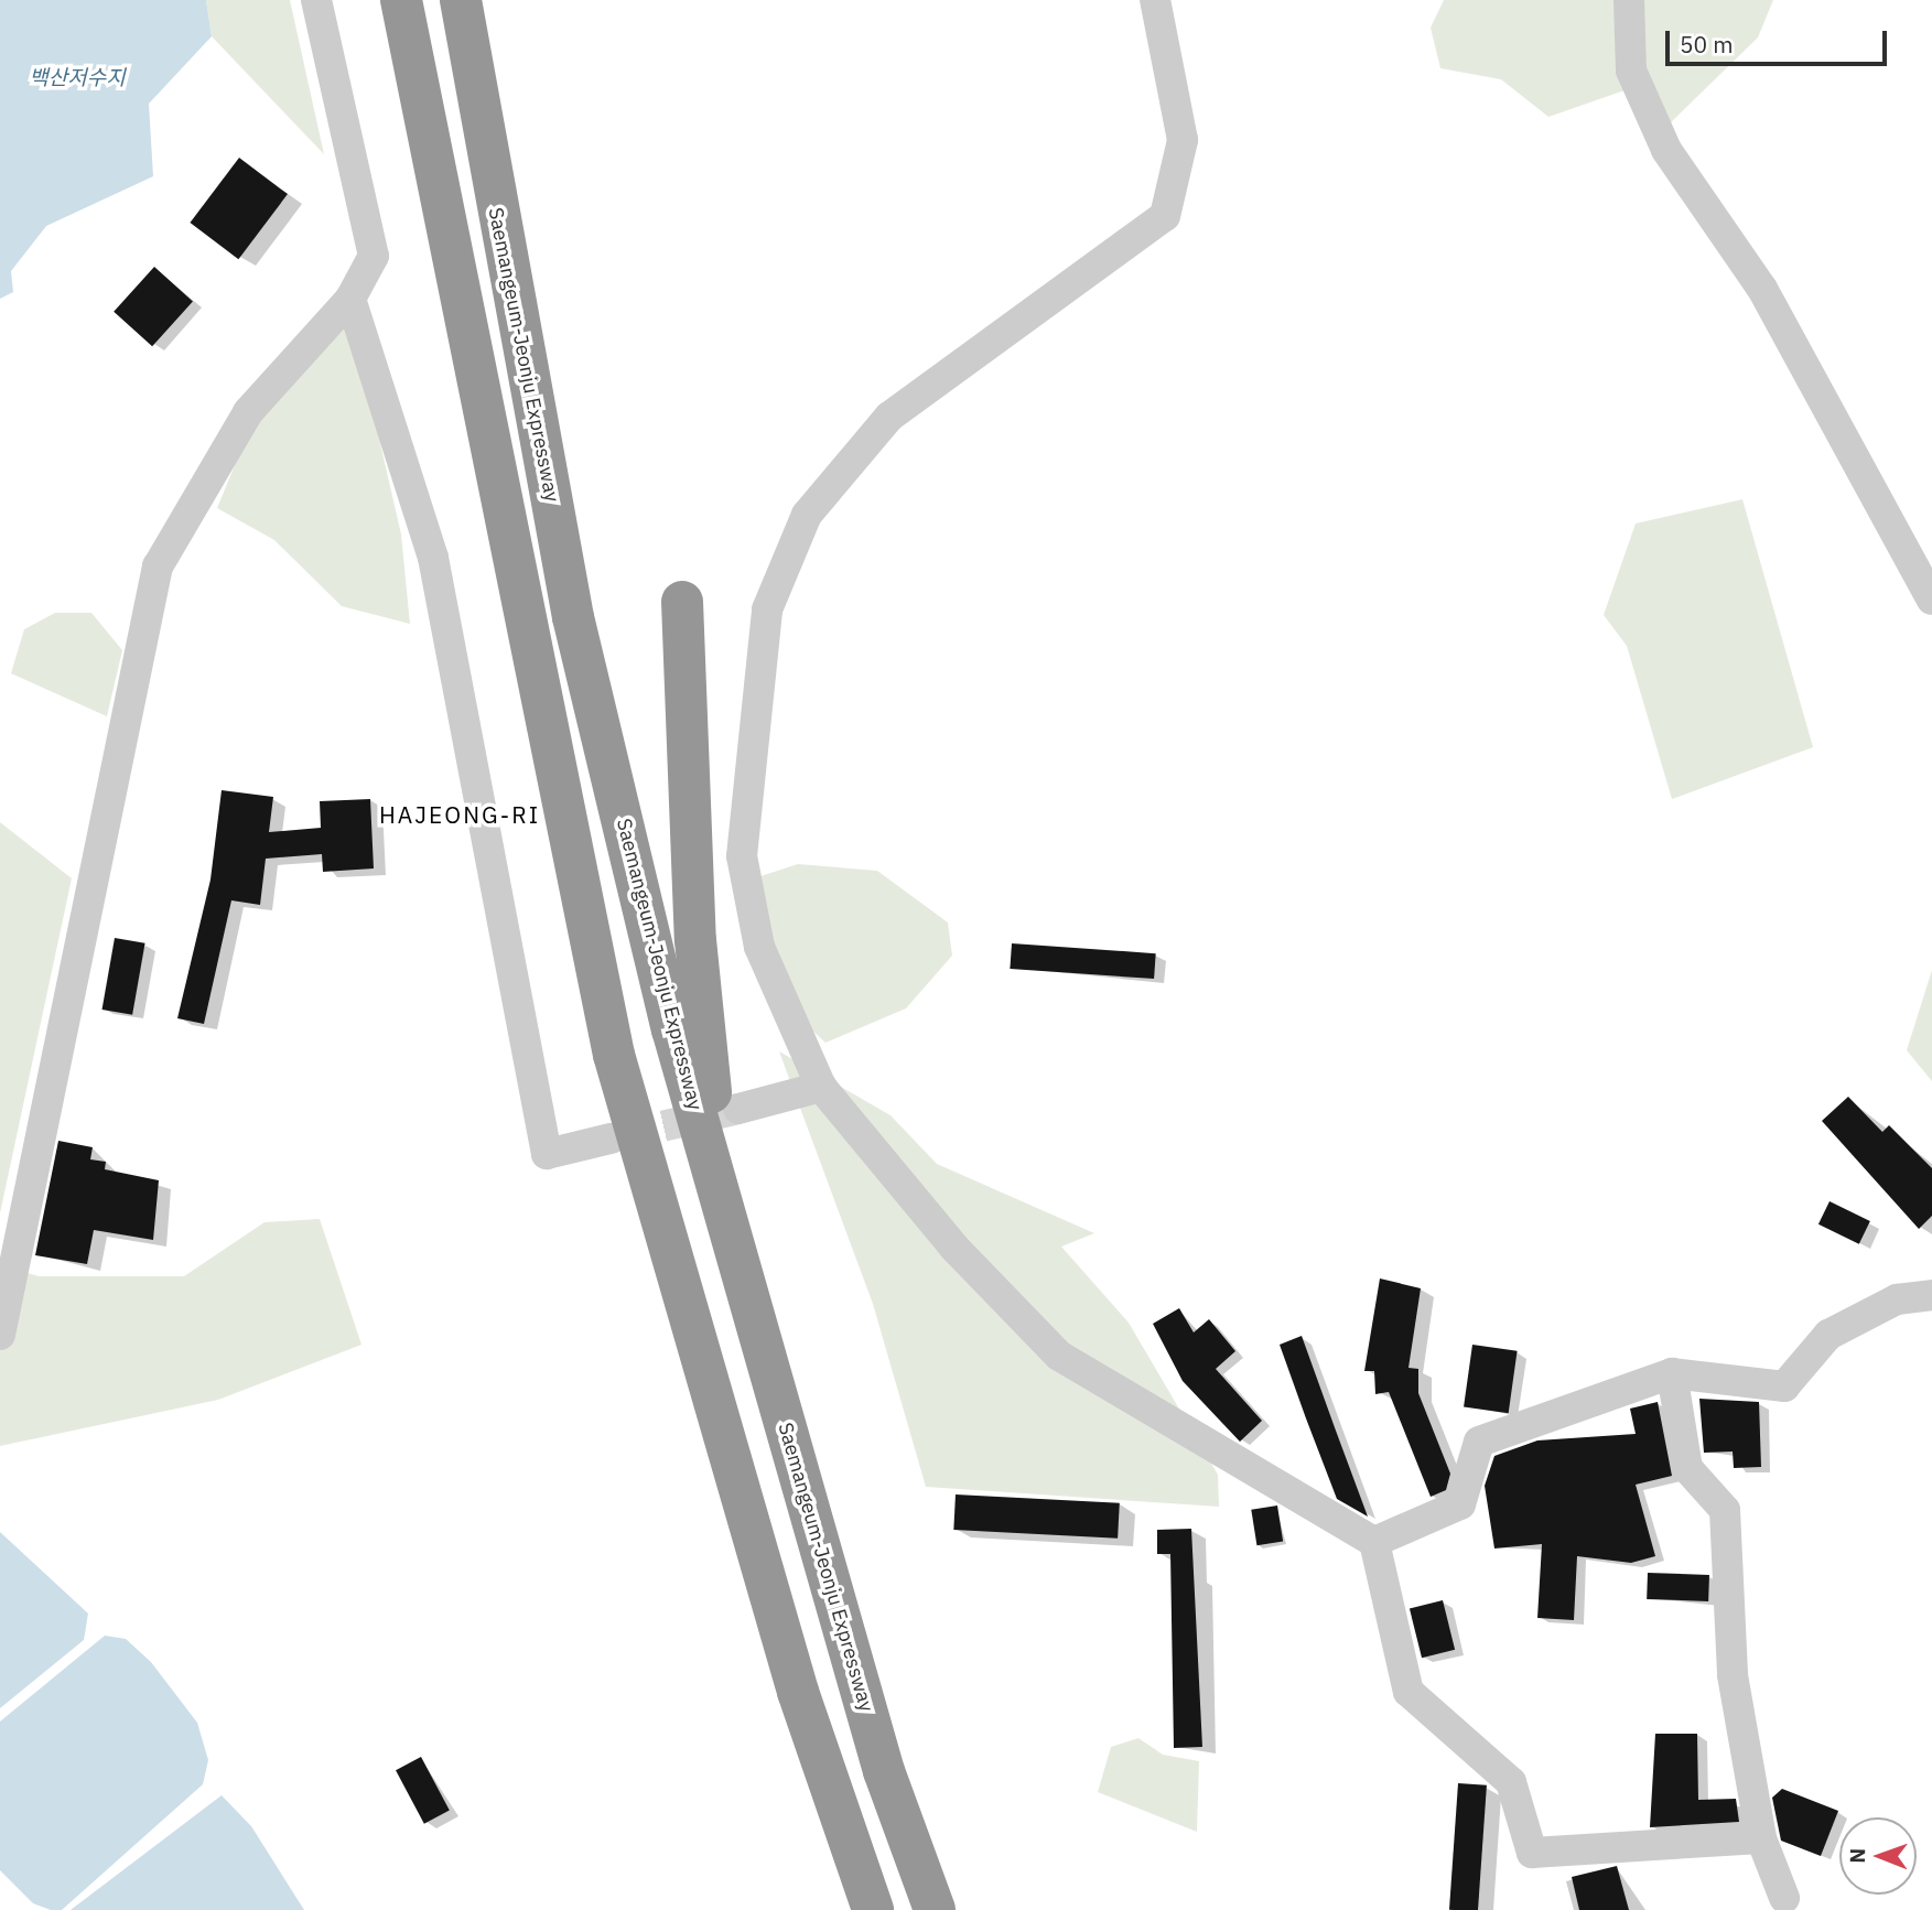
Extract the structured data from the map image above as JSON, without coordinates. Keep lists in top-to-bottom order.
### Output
{
  "streets": {
    "highway": ["Saemangeum-Jeonju Expressway"]
  },
  "districts": ["HAJEONG-RI"],
  "water": ["백산저수지"],
  "scale_bar": "50 m",
  "north": "left"
}
